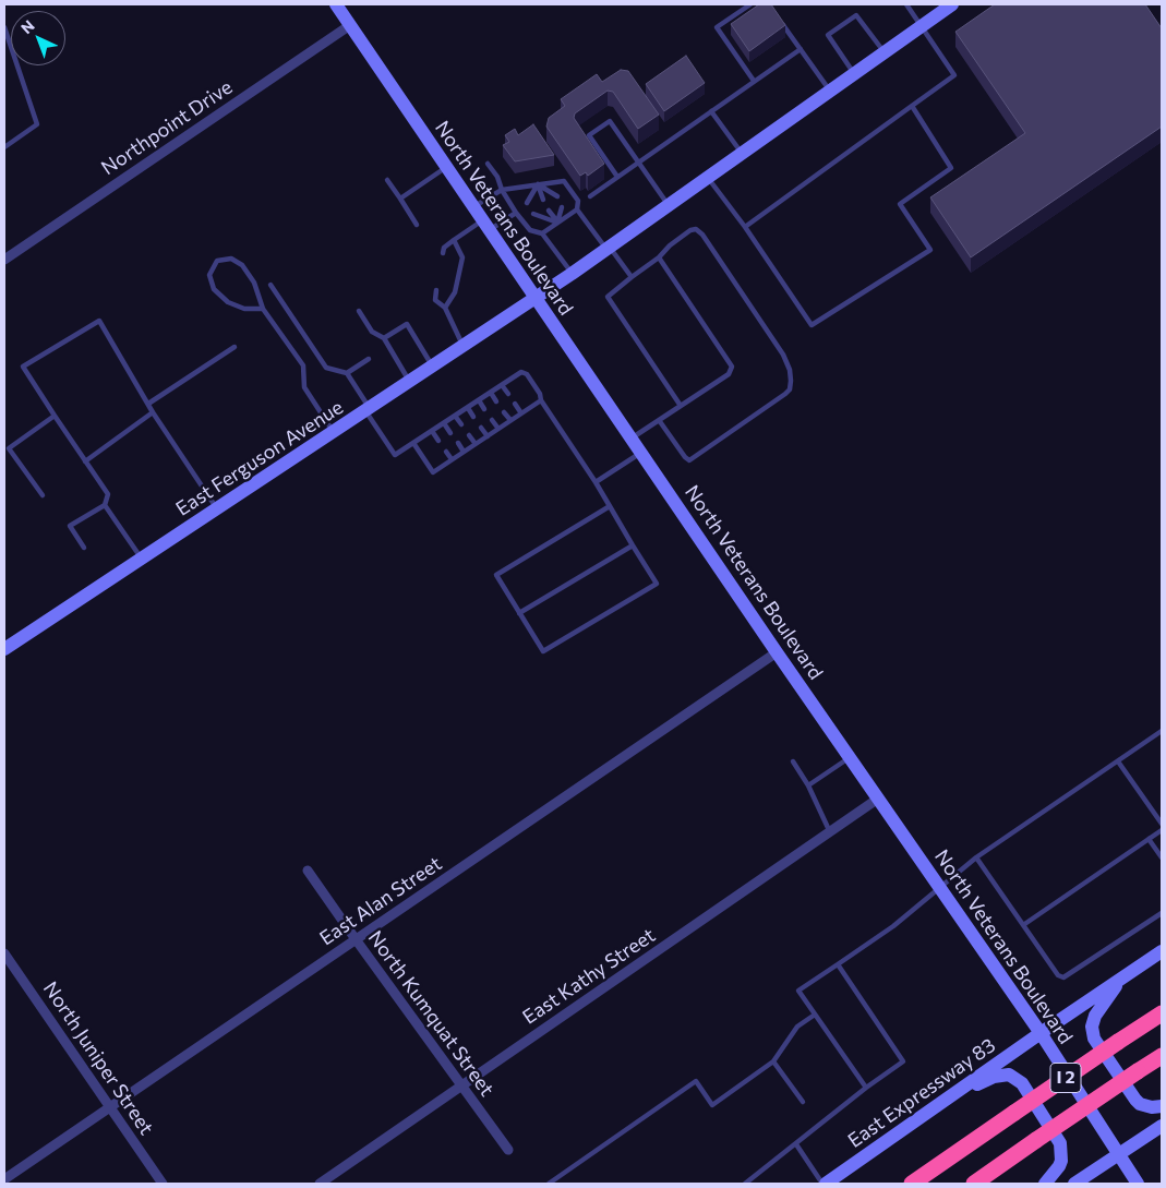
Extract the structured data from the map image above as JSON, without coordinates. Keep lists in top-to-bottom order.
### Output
{
  "streets": {
    "highway": ["I 2"],
    "main road": ["North Veterans Boulevard", "East Ferguson Avenue", "East Expressway 83"],
    "street": [
      "Northpoint Drive",
      "East Alan Street",
      "East Kathy Street",
      "North Kumquat Street",
      "North Juniper Street"
    ]
  },
  "crossings": [
    ["Northpoint Drive", "North Veterans Boulevard"],
    ["North Veterans Boulevard", "East Ferguson Avenue"],
    ["North Veterans Boulevard", "East Alan Street"],
    ["North Veterans Boulevard", "East Kathy Street"],
    ["North Veterans Boulevard", "East Expressway 83"],
    ["East Alan Street", "North Kumquat Street"],
    ["East Alan Street", "North Juniper Street"],
    ["East Kathy Street", "North Kumquat Street"]
  ],
  "north": "top left"
}
